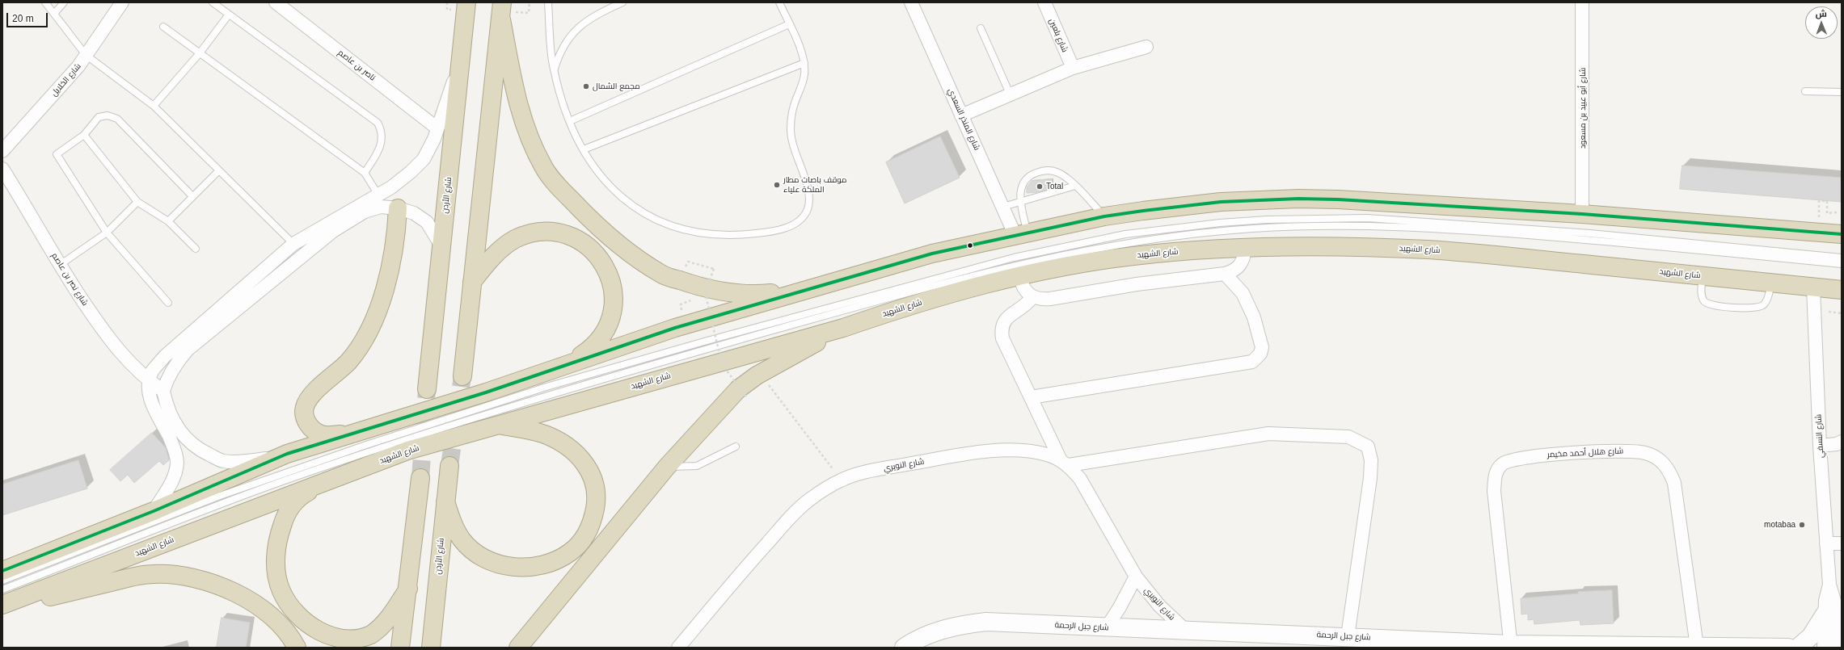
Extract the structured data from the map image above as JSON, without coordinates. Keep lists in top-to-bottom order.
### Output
{
  "streets": {
    "highway": ["شارع الأردن", "شارع الشهيد"],
    "street": [
      "شارع بلعين",
      "ناصر بن عاصم",
      "شارع الخلايل",
      "شارع أبو عبيد بن مسعود",
      "شارع المنذر السعدي",
      "شارع نصر بن عاصم",
      "شارع النسفي",
      "شارع هلال أحمد مخيمر",
      "شارع النويري",
      "شارع جبل الرحمة"
    ]
  },
  "crossings": [
    ["شارع الشهيد", "شارع النسفي"],
    ["شارع هلال أحمد مخيمر", "شارع جبل الرحمة"],
    ["شارع النويري", "شارع جبل الرحمة"]
  ],
  "places": [
    "مجمع الشمال",
    "موقف باصات مطار الملكة علياء",
    "Total",
    "motabaa"
  ],
  "scale_bar": "20 m",
  "north": "top"
}
